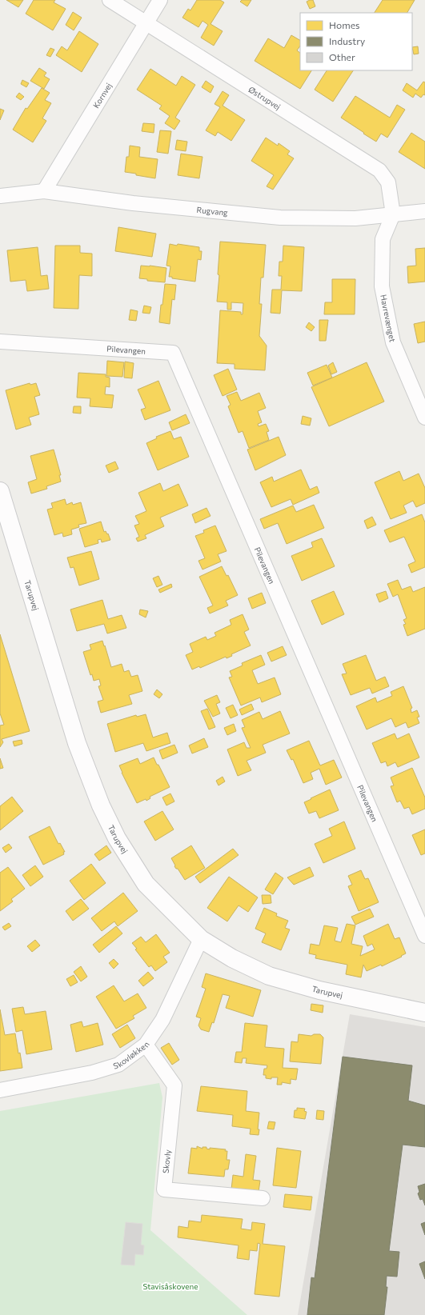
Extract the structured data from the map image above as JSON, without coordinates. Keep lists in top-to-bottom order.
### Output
{
  "streets": {
    "street": [
      "Kornvej",
      "Østrupvej",
      "Rugvang",
      "Havrevænget",
      "Pilevangen",
      "Tarupvej",
      "Skovløkken",
      "Skovly"
    ]
  },
  "crossings": [
    ["Kornvej", "Østrupvej"],
    ["Kornvej", "Rugvang"],
    ["Østrupvej", "Rugvang"],
    ["Østrupvej", "Havrevænget"],
    ["Rugvang", "Havrevænget"],
    ["Tarupvej", "Skovløkken"],
    ["Skovløkken", "Skovly"]
  ],
  "parks": ["Stavisåskovene"],
  "legend": ["Homes", "Industry", "Other"]
}
